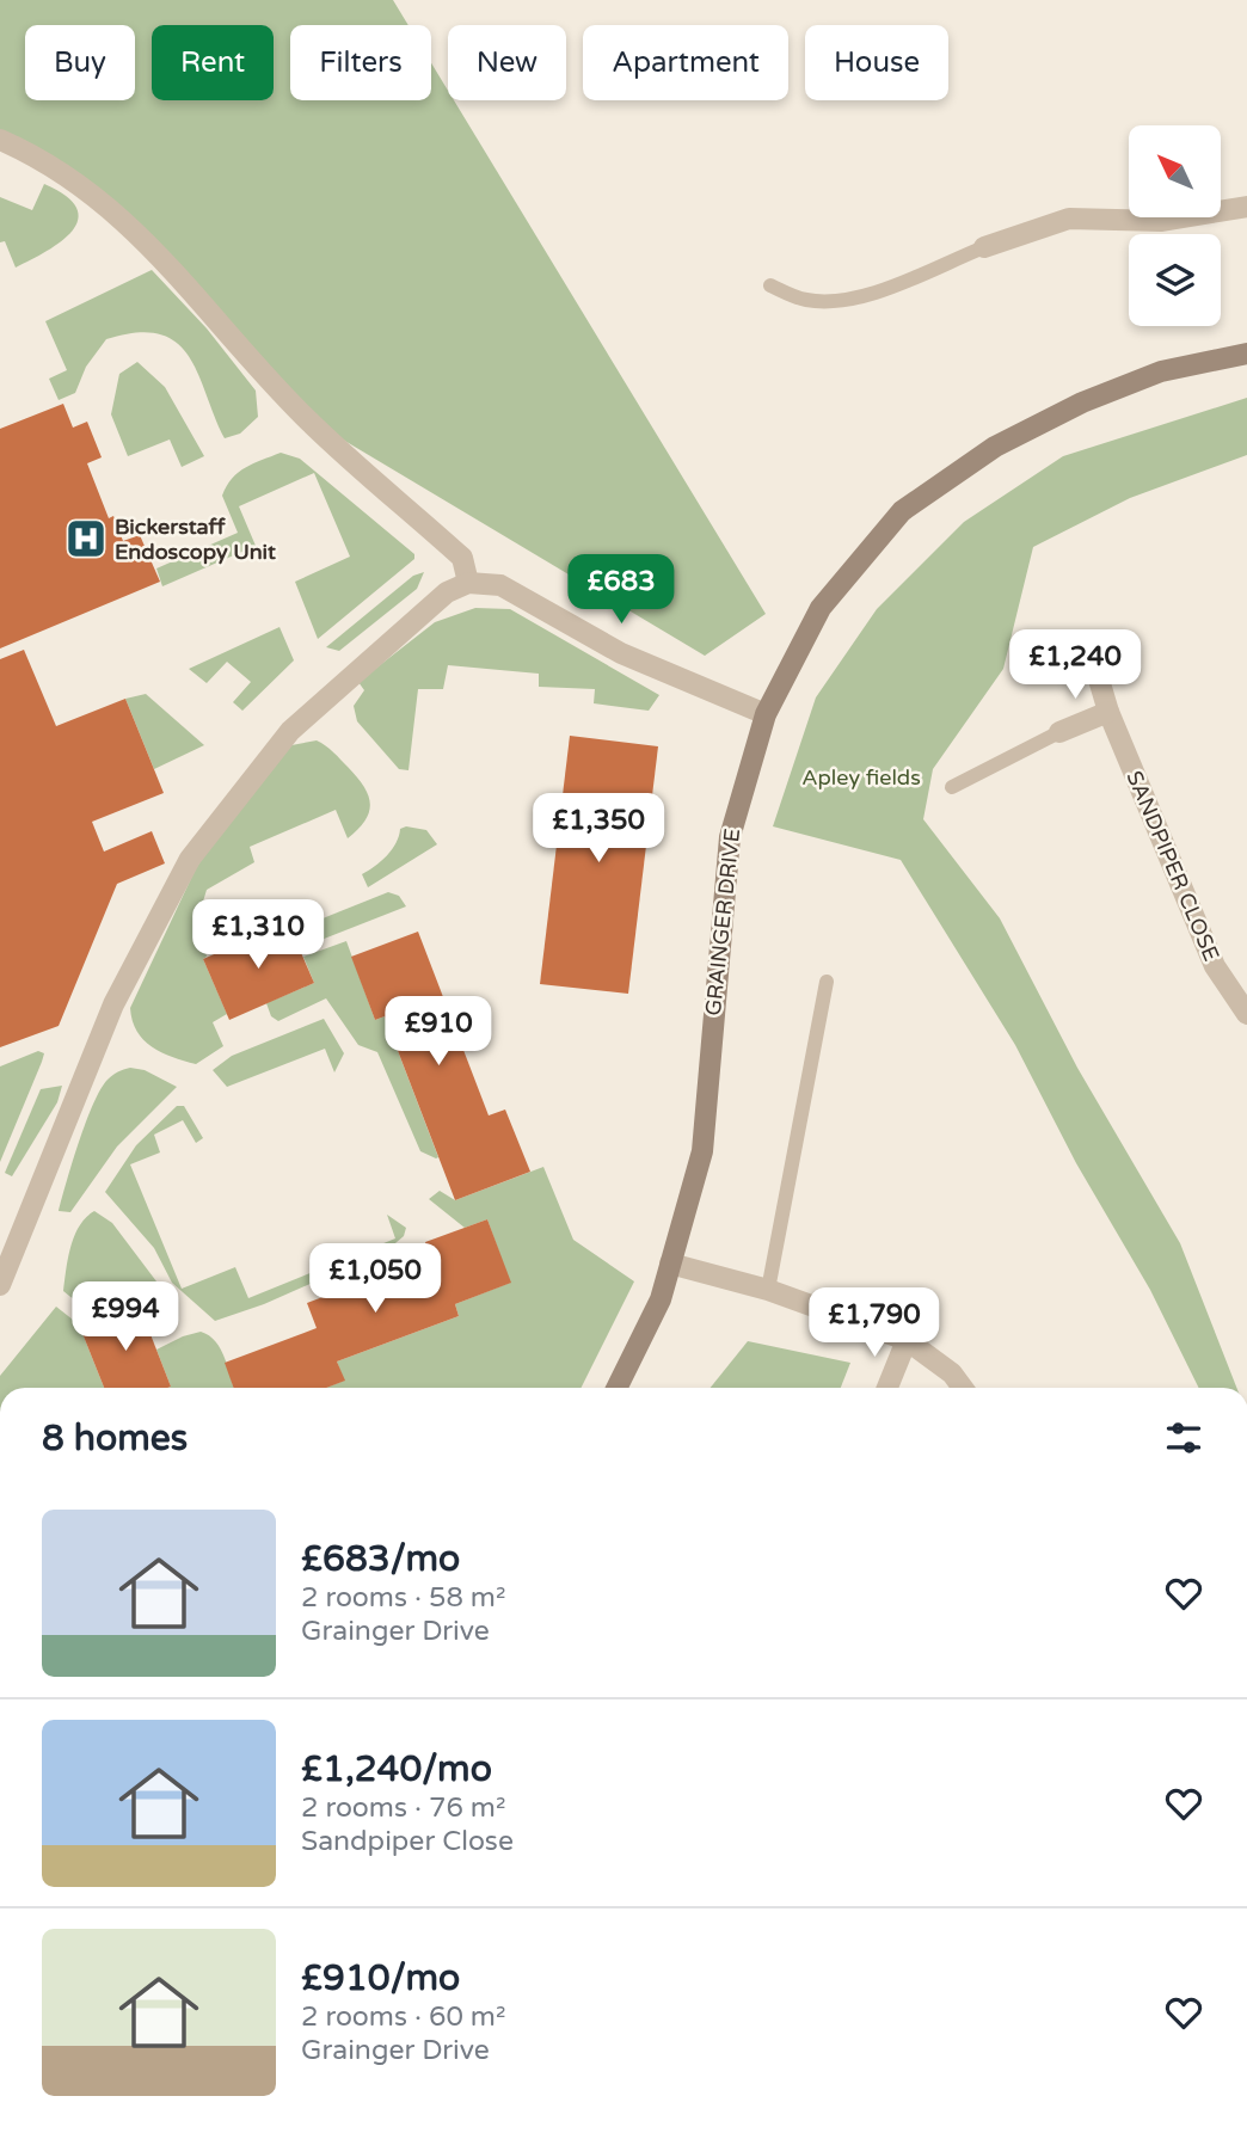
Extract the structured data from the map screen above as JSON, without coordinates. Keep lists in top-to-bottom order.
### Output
{
  "streets": {
    "street": ["SANDPIPER CLOSE", "GRAINGER DRIVE"]
  },
  "parks": ["Apley fields"],
  "places": {
    "hospital": ["Bickerstaff Endoscopy Unit"]
  },
  "north": "top left",
  "page": {
    "chip": [
      "Buy",
      "Rent",
      "Filters",
      "New",
      "Apartment",
      "House"
    ],
    "price": [
      "£683",
      "£1,240",
      "£1,350",
      "£1,310",
      "£910",
      "£1,050",
      "£994",
      "£1,790"
    ],
    "heading": "8 homes",
    "list": [
      {
        "name": "£683/mo",
        "note": "2 rooms · 58 m² · Grainger Drive"
      },
      {
        "name": "£1,240/mo",
        "note": "2 rooms · 76 m² · Sandpiper Close"
      },
      {
        "name": "£910/mo",
        "note": "2 rooms · 60 m² · Grainger Drive"
      }
    ]
  }
}
